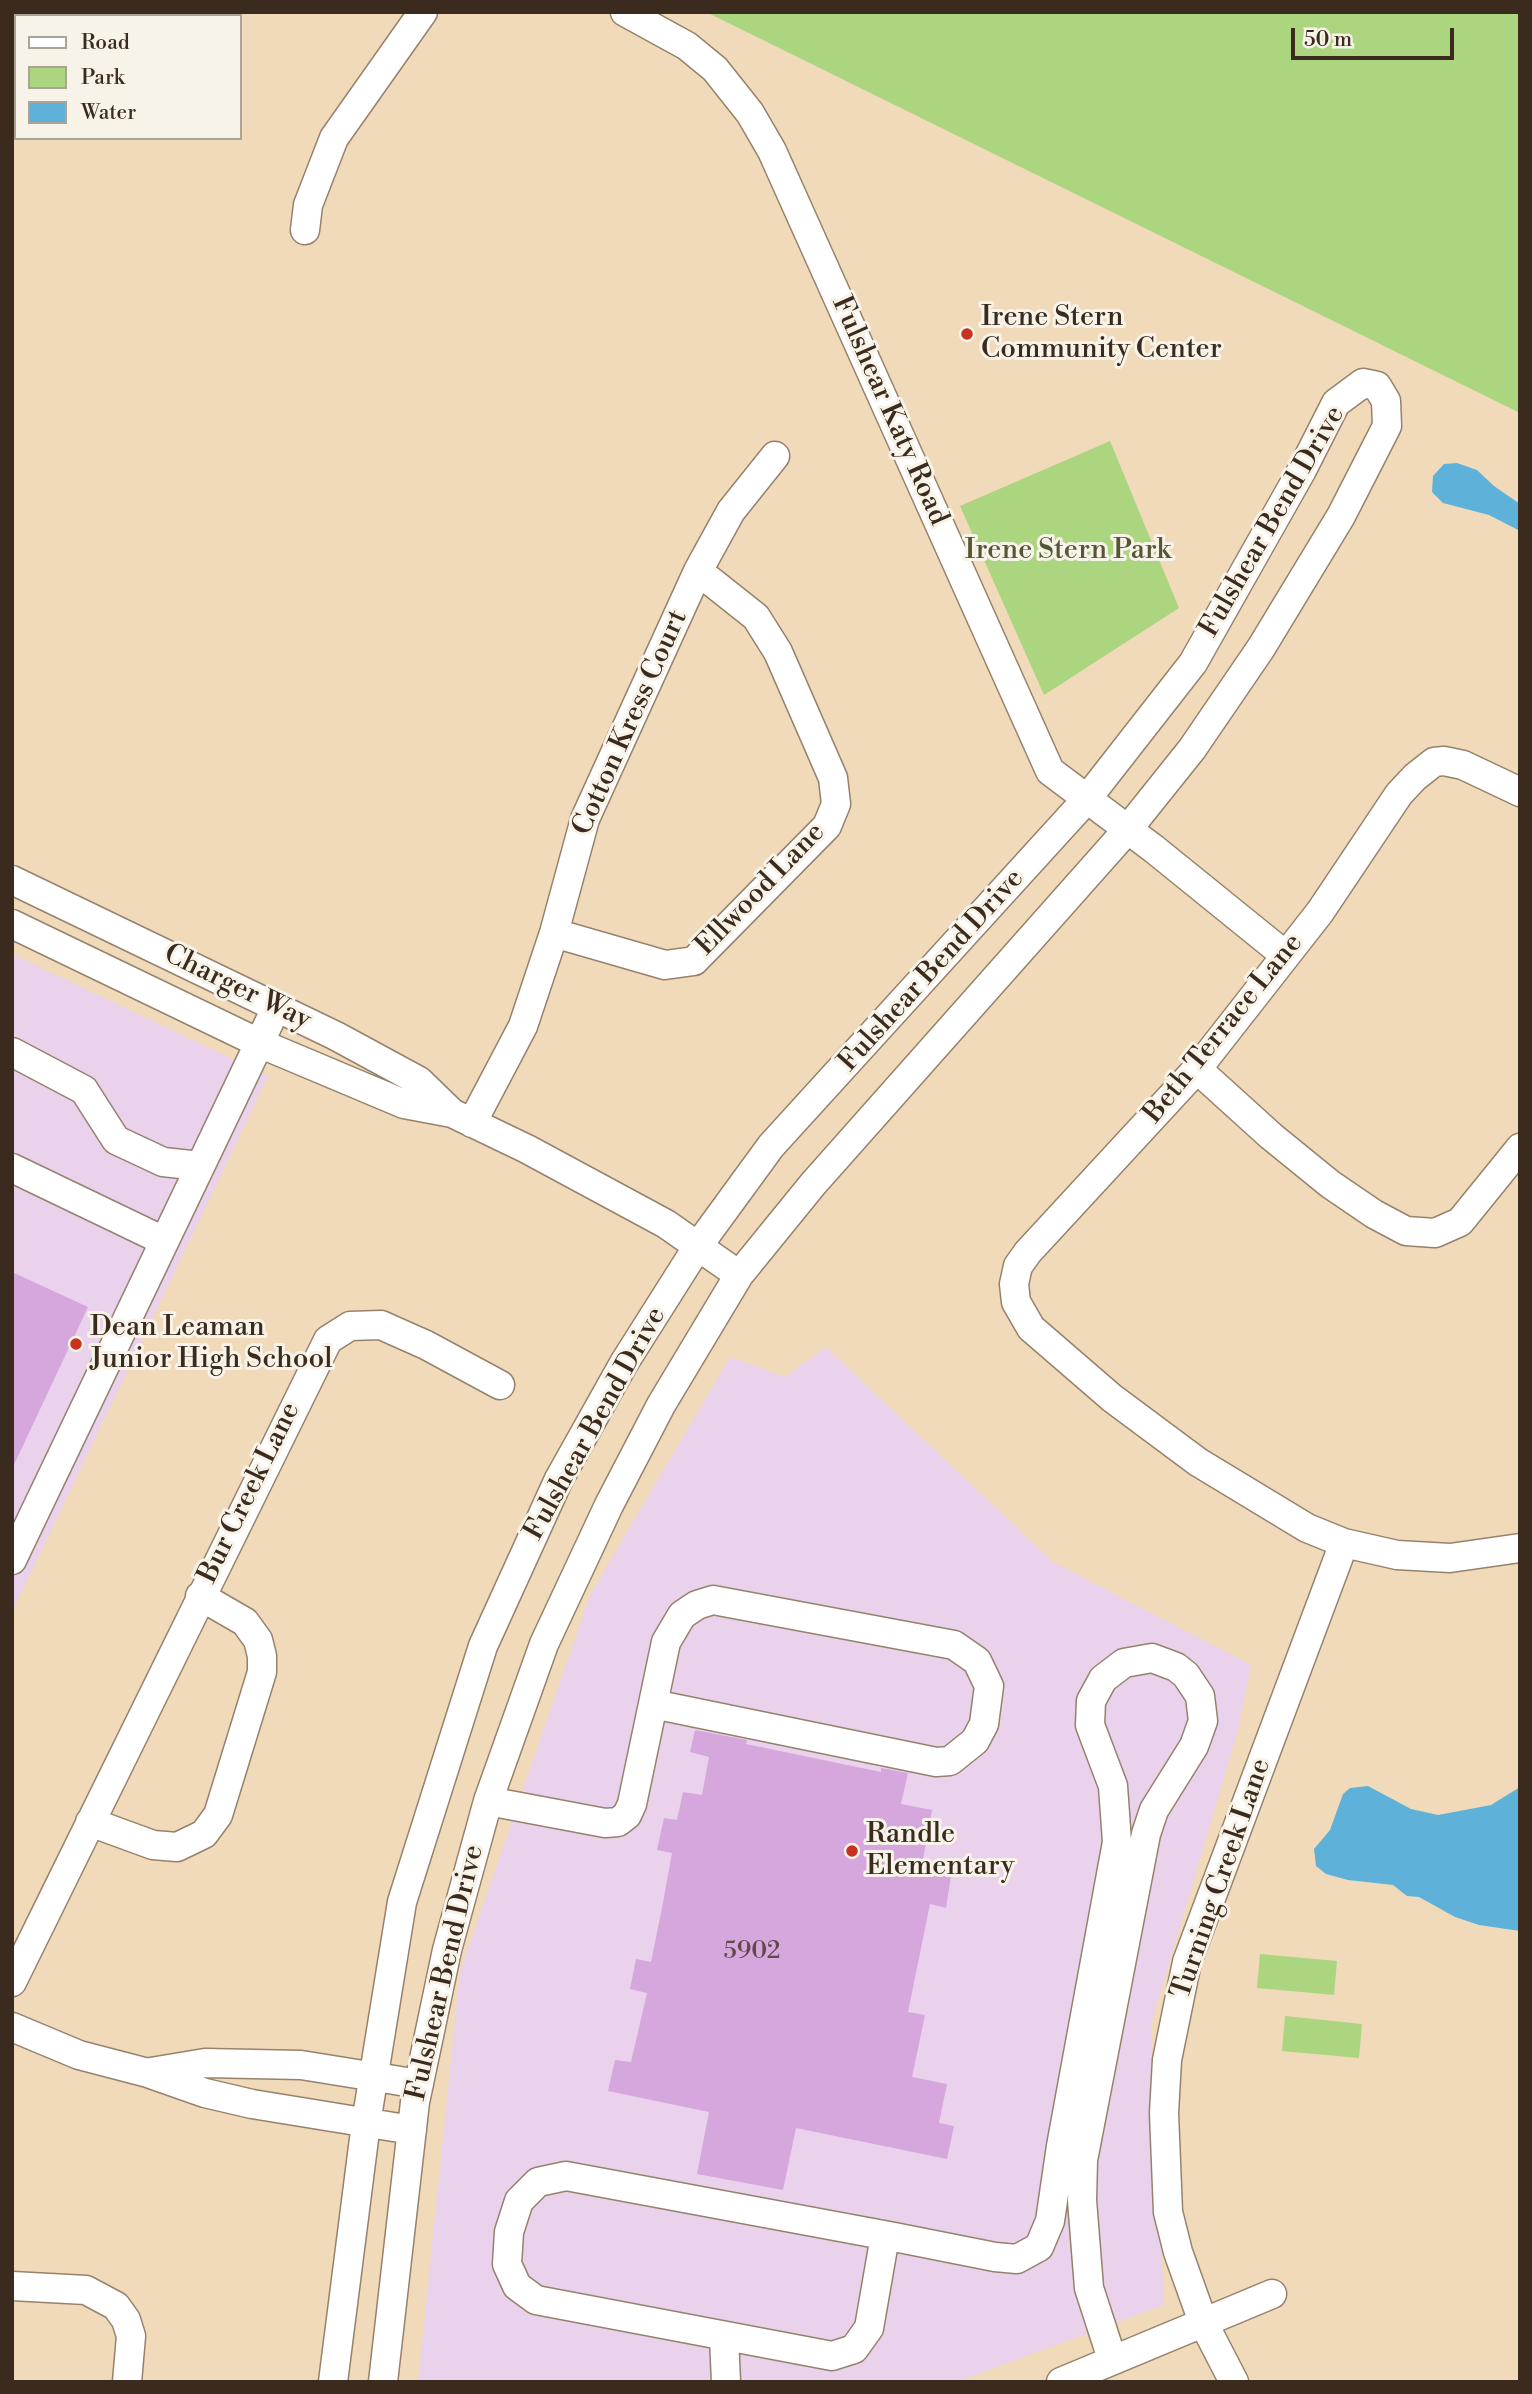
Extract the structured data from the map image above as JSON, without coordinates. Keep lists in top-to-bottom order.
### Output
{
  "streets": {
    "street": [
      "Fulshear Katy Road",
      "Fulshear Bend Drive",
      "Cotton Kress Court",
      "Ellwood Lane",
      "Charger Way",
      "Beth Terrace Lane",
      "Bur Creek Lane",
      "Turning Creek Lane"
    ]
  },
  "crossings": [
    ["Fulshear Katy Road", "Fulshear Bend Drive"],
    ["Fulshear Katy Road", "Beth Terrace Lane"],
    ["Fulshear Bend Drive", "Charger Way"],
    ["Cotton Kress Court", "Ellwood Lane"],
    ["Cotton Kress Court", "Charger Way"],
    ["Beth Terrace Lane", "Turning Creek Lane"]
  ],
  "parks": ["Irene Stern Park"],
  "places": ["Irene Stern Community Center", "Dean Leaman Junior High School", "Randle Elementary"],
  "house_numbers": ["5902"],
  "legend": ["Road", "Park", "Water"],
  "scale_bar": "50 m"
}
